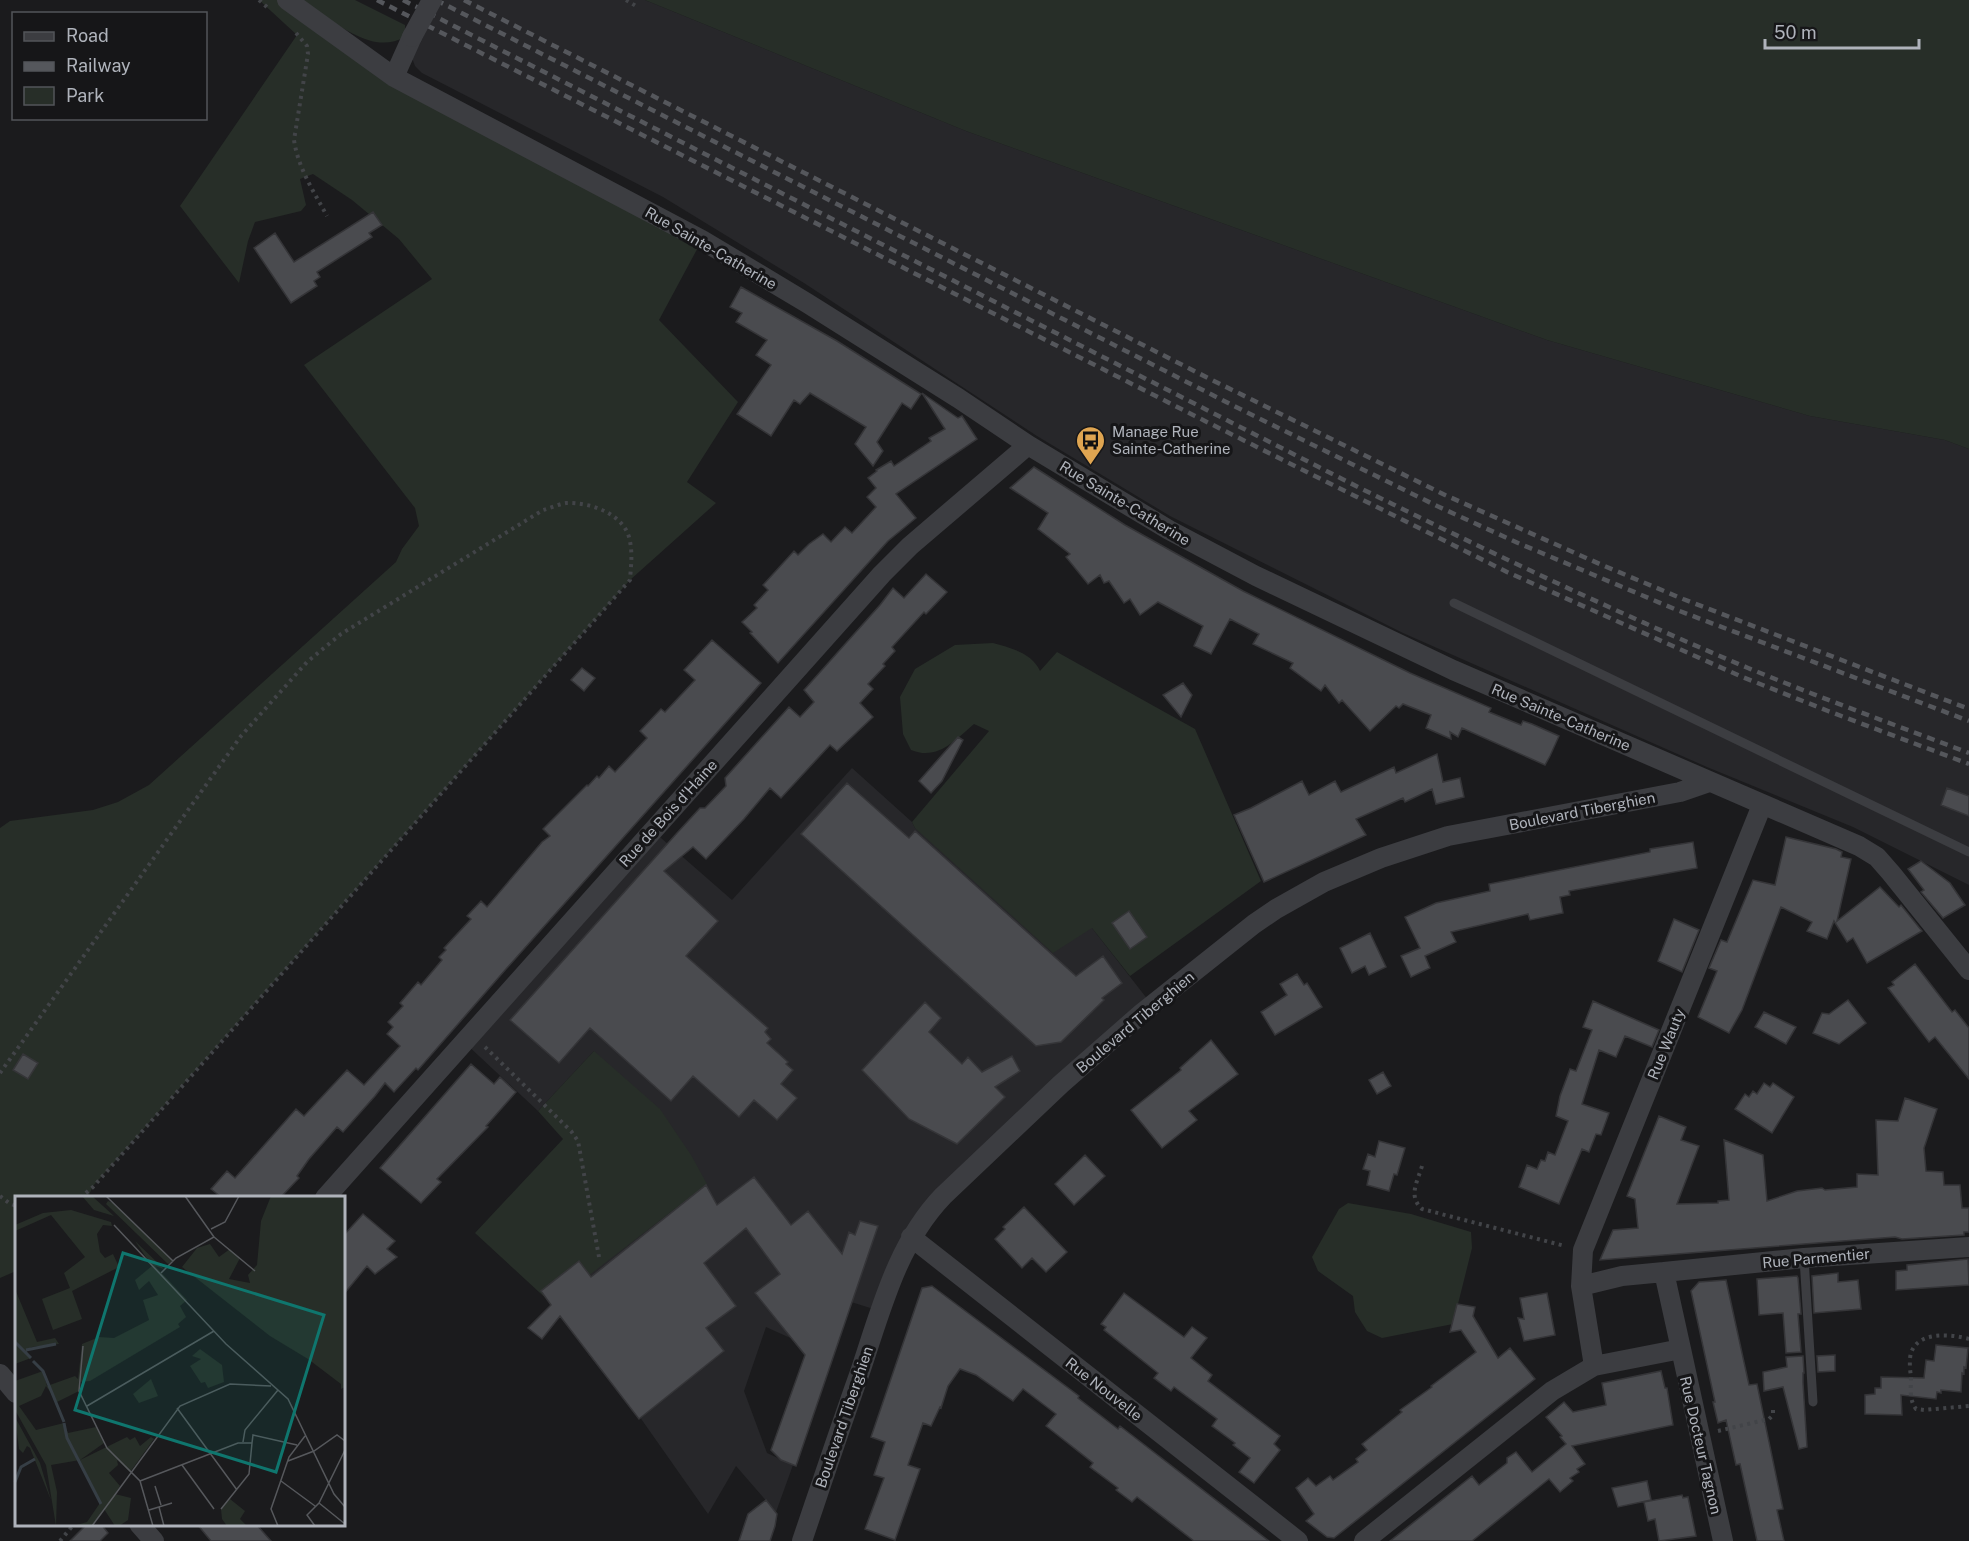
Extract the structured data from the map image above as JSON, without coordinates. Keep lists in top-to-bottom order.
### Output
{
  "streets": {
    "street": [
      "Rue Sainte-Catherine",
      "Boulevard Tiberghien",
      "Rue de Bois d'Haine",
      "Rue Wauty",
      "Rue Parmentier",
      "Rue Nouvelle",
      "Rue Docteur Tagnon"
    ]
  },
  "crossings": [
    ["Rue Sainte-Catherine", "Boulevard Tiberghien"],
    ["Rue Sainte-Catherine", "Rue de Bois d'Haine"],
    ["Rue Sainte-Catherine", "Rue Wauty"],
    ["Boulevard Tiberghien", "Rue Nouvelle"],
    ["Rue Wauty", "Rue Parmentier"]
  ],
  "places": {
    "bus stop": ["Manage Rue Sainte-Catherine"]
  },
  "legend": ["Road", "Railway", "Park"],
  "scale_bar": "50 m"
}
